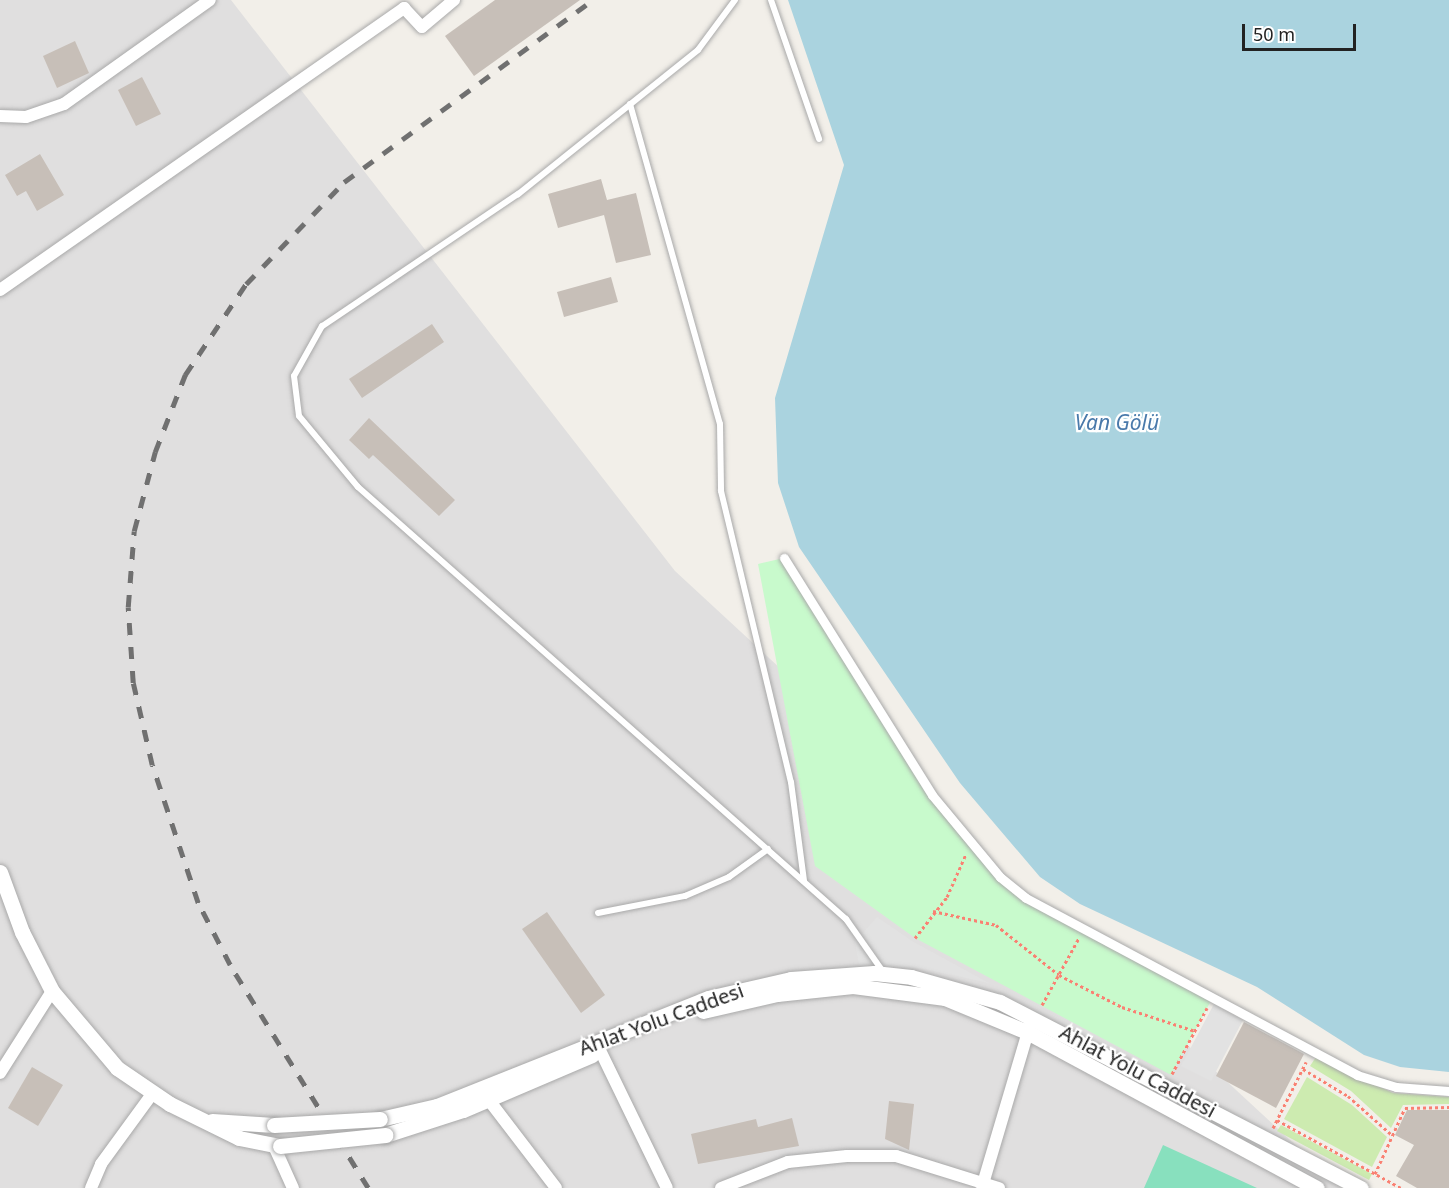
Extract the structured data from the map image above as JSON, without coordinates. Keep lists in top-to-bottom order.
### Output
{
  "streets": {
    "street": ["Ahlat Yolu Caddesi"]
  },
  "water": ["Van Gölü"],
  "scale_bar": "50 m"
}
